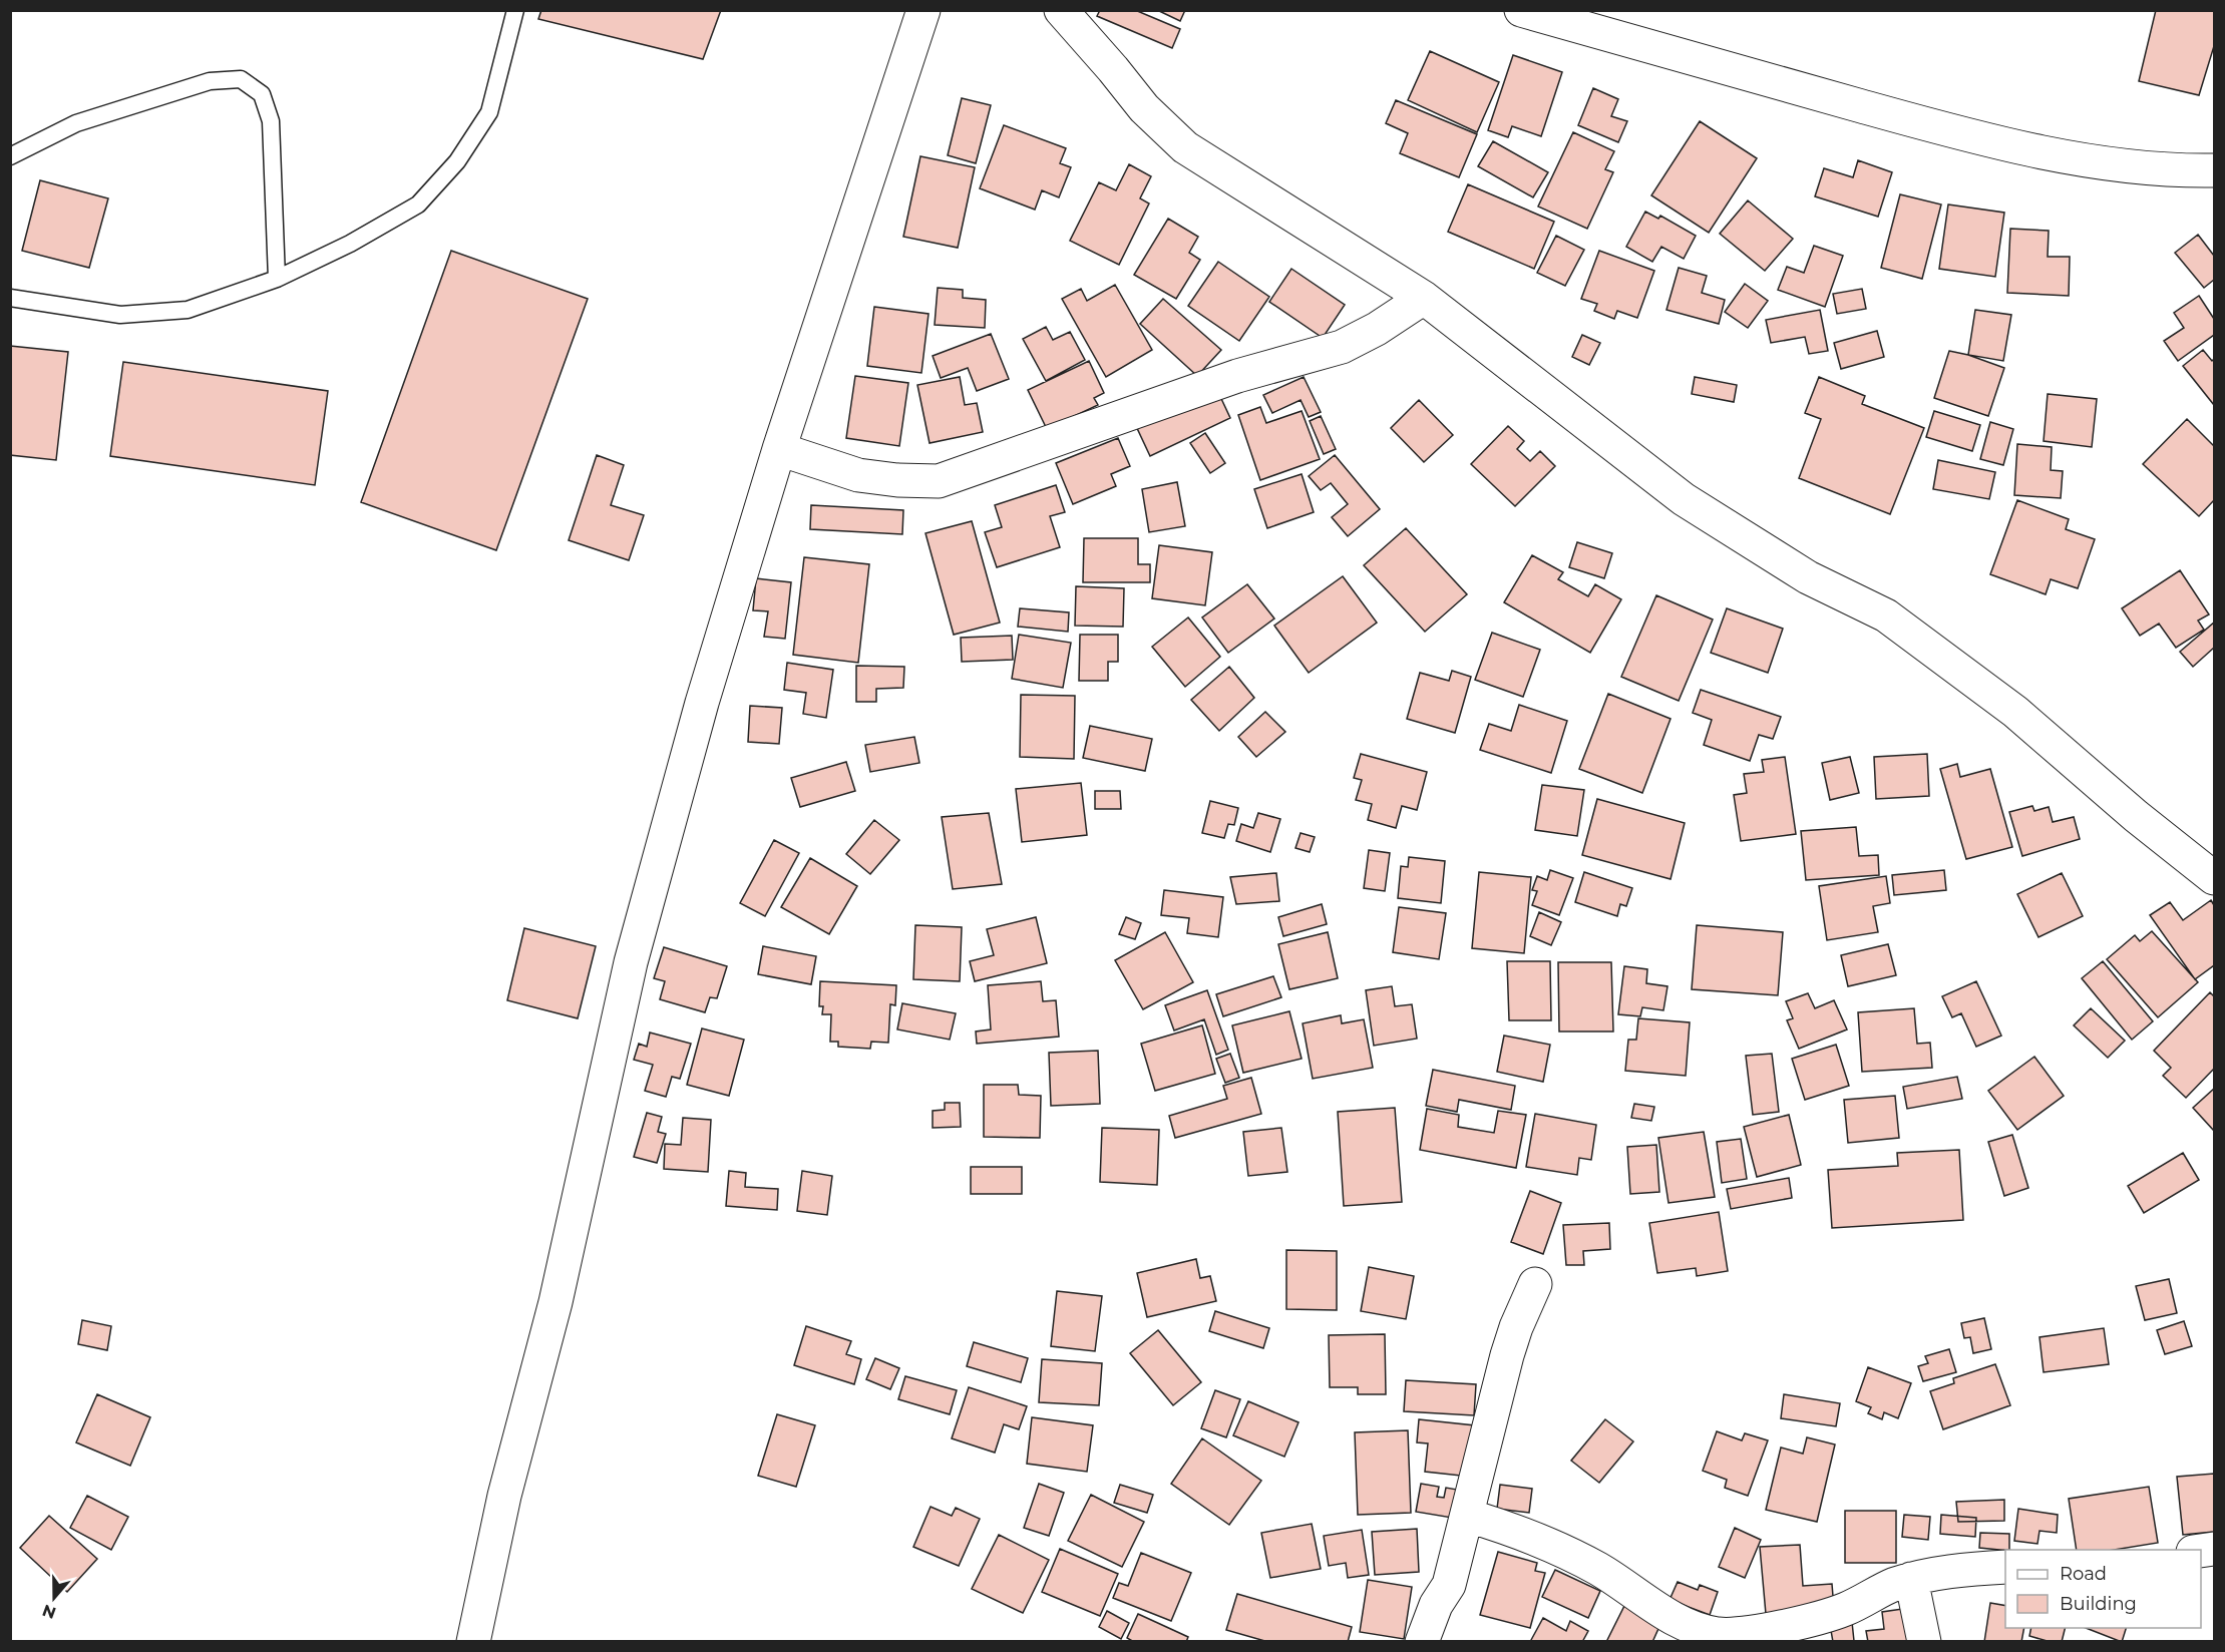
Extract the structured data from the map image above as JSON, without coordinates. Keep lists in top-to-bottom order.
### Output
{
  "legend": ["Road", "Building"],
  "north": "bottom"
}
